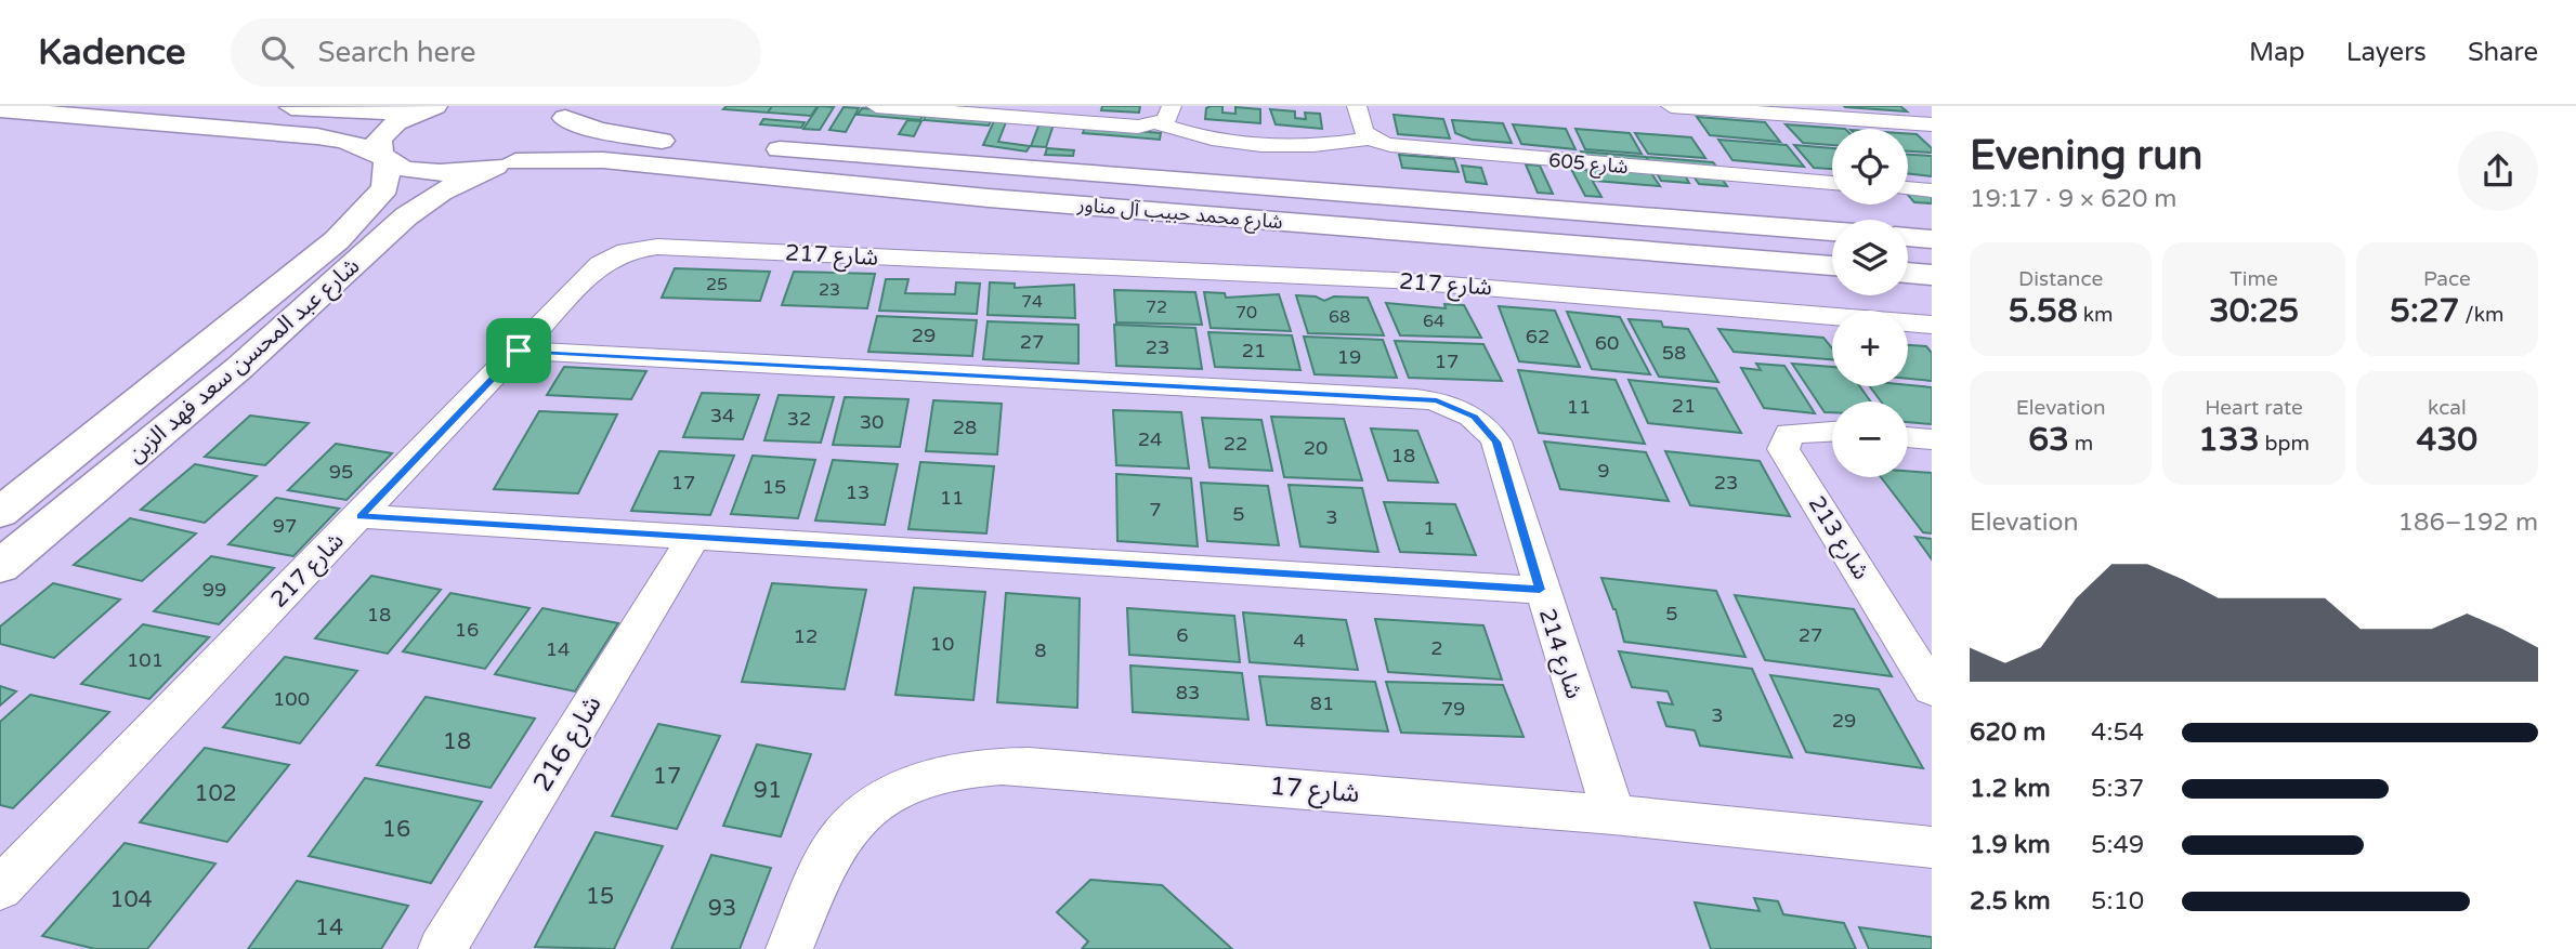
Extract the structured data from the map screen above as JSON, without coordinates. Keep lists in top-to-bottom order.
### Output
{
  "streets": {
    "main road": ["شارع محمد حبيب آل مناور", "شارع عبد المحسن سعد فهد الزبن"],
    "street": [
      "شارع 605",
      "شارع 217",
      "شارع 213",
      "شارع 214",
      "شارع 216",
      "شارع 17"
    ]
  },
  "crossings": [
    ["شارع محمد حبيب آل مناور", "شارع عبد المحسن سعد فهد الزبن"],
    ["شارع 217", "شارع 214"],
    ["شارع 214", "شارع 17"]
  ],
  "house_numbers": [
    "25",
    "23",
    "74",
    "72",
    "70",
    "68",
    "64",
    "29",
    "62",
    "27",
    "60",
    "23",
    "21",
    "58",
    "19",
    "17",
    "21",
    "11",
    "34",
    "32",
    "30",
    "28",
    "24",
    "22",
    "20",
    "18",
    "9",
    "95",
    "17",
    "23",
    "15",
    "13",
    "11",
    "7",
    "5",
    "3",
    "97",
    "1",
    "99",
    "5",
    "18",
    "16",
    "6",
    "27",
    "12",
    "4",
    "10",
    "2",
    "14",
    "8",
    "101",
    "83",
    "100",
    "81",
    "79",
    "3",
    "29",
    "18",
    "17",
    "91",
    "102",
    "16",
    "15",
    "104",
    "93",
    "14"
  ],
  "page": {
    "header": "Kadence",
    "search": "Search here",
    "nav": ["Map", "Layers", "Share"],
    "heading": ["Evening run", "19:17 · 9 × 620 m"],
    "map_buttons": ["+", "−"],
    "stats": [
      ["Distance", "5.58 km"],
      ["Time", "30:25"],
      ["Pace", "5:27 /km"],
      ["Elevation", "63 m"],
      ["Heart rate", "133 bpm"],
      ["kcal", "430"]
    ],
    "chart": ["Elevation", "186–192 m"],
    "list": [
      {
        "name": "620 m",
        "note": "4:54"
      },
      {
        "name": "1.2 km",
        "note": "5:37"
      },
      {
        "name": "1.9 km",
        "note": "5:49"
      },
      {
        "name": "2.5 km",
        "note": "5:10"
      }
    ]
  }
}
